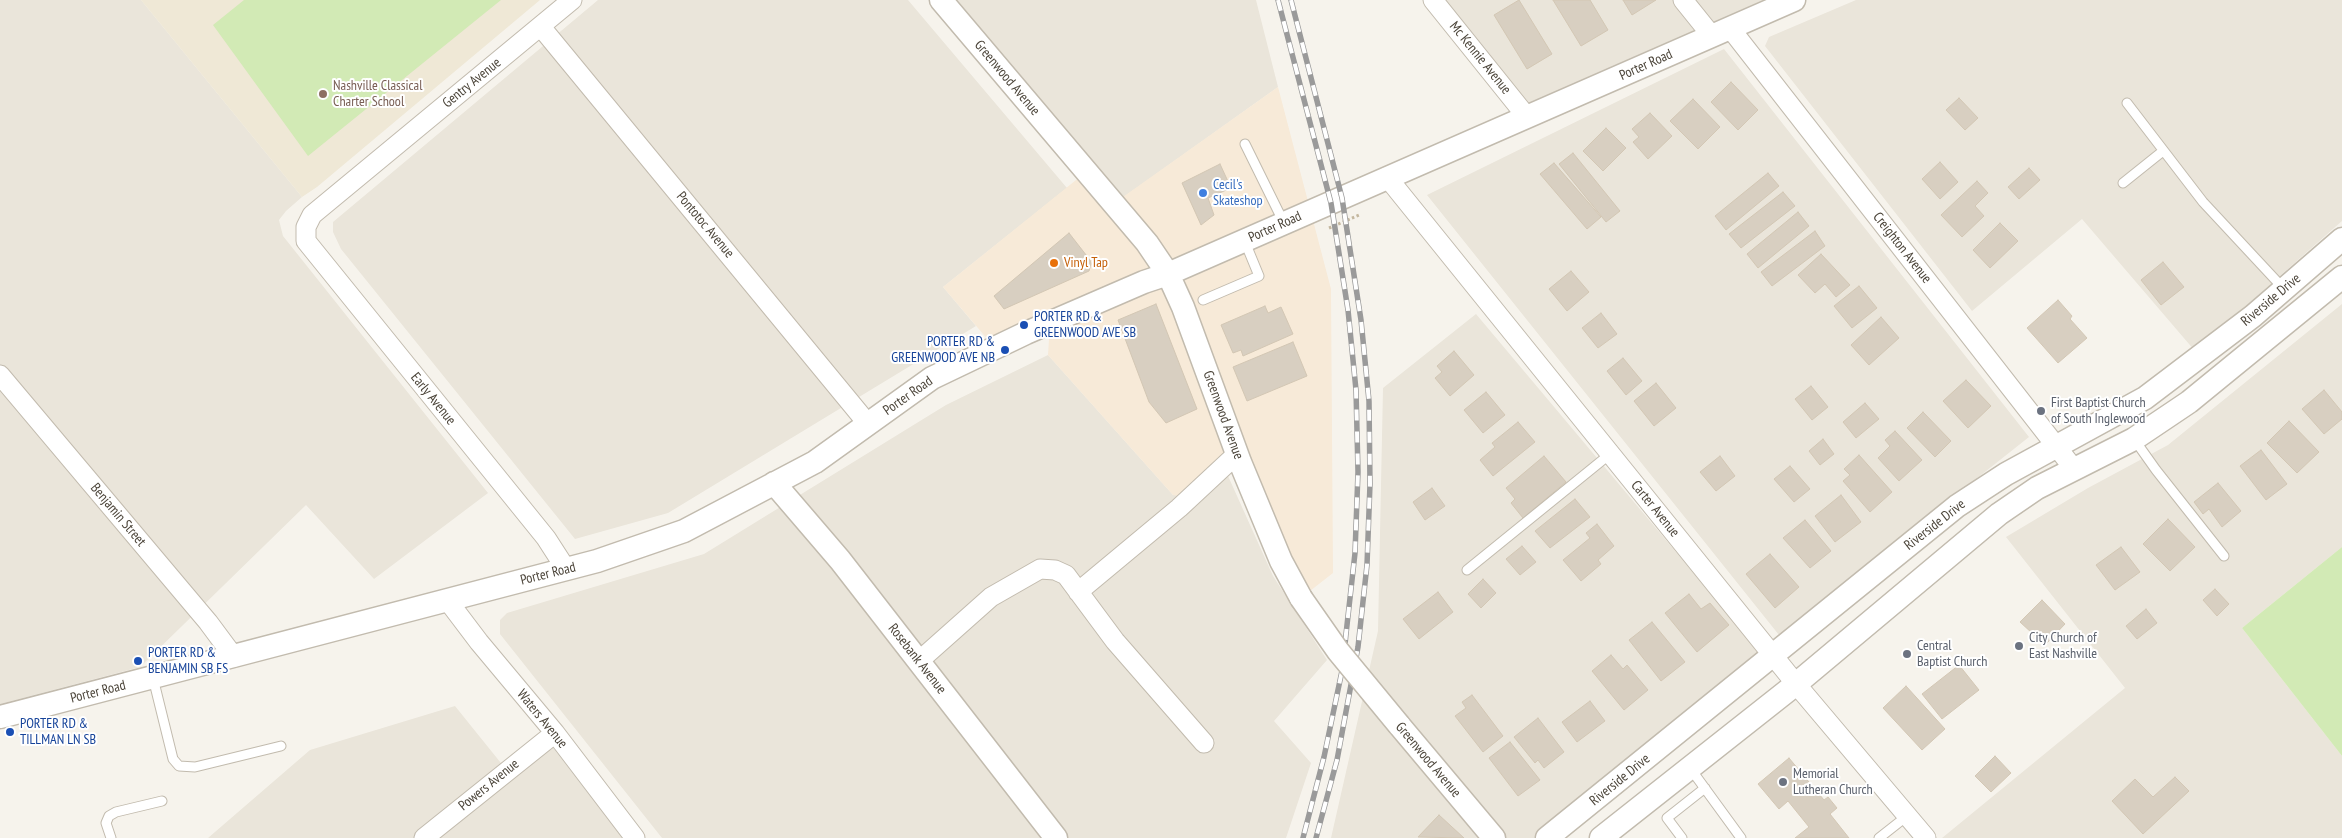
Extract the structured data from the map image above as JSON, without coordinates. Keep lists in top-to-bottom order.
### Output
{
  "streets": {
    "street": [
      "Mc Kennie Avenue",
      "Porter Road",
      "Greenwood Avenue",
      "Gentry Avenue",
      "Pontotoc Avenue",
      "Creighton Avenue",
      "Riverside Drive",
      "Early Avenue",
      "Carter Avenue",
      "Benjamin Street",
      "Rosebank Avenue",
      "Waters Avenue",
      "Powers Avenue"
    ]
  },
  "crossings": [
    ["Mc Kennie Avenue", "Porter Road"],
    ["Porter Road", "Greenwood Avenue"],
    ["Porter Road", "Pontotoc Avenue"],
    ["Porter Road", "Creighton Avenue"],
    ["Porter Road", "Early Avenue"],
    ["Porter Road", "Carter Avenue"],
    ["Porter Road", "Benjamin Street"],
    ["Porter Road", "Rosebank Avenue"],
    ["Porter Road", "Waters Avenue"],
    ["Gentry Avenue", "Pontotoc Avenue"],
    ["Gentry Avenue", "Early Avenue"],
    ["Creighton Avenue", "Riverside Drive"],
    ["Riverside Drive", "Carter Avenue"],
    ["Waters Avenue", "Powers Avenue"]
  ],
  "places": [
    "Nashville Classical Charter School",
    "Cecil's Skateshop",
    "Vinyl Tap",
    "PORTER RD & GREENWOOD AVE SB",
    "PORTER RD & GREENWOOD AVE NB",
    "First Baptist Church of South Inglewood",
    "City Church of East Nashville",
    "Central Baptist Church",
    "PORTER RD & BENJAMIN SB FS",
    "PORTER RD & TILLMAN LN SB",
    "Memorial Lutheran Church"
  ]
}
